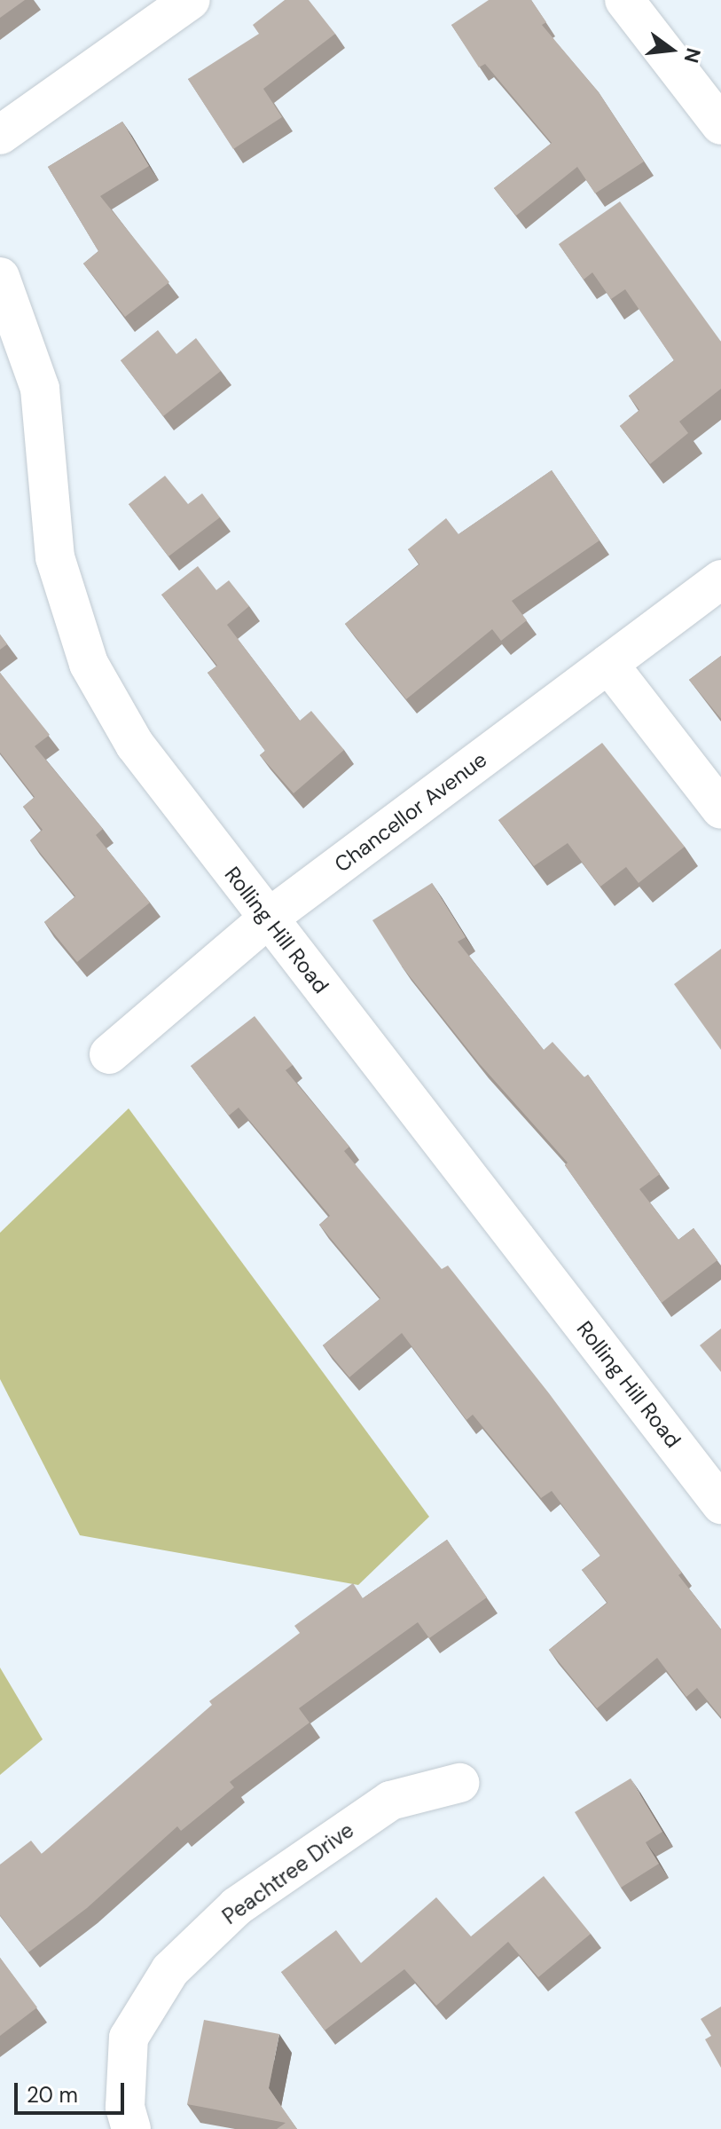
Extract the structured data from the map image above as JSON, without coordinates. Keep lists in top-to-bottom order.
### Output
{
  "streets": {
    "street": ["Chancellor Avenue", "Rolling Hill Road", "Peachtree Drive"]
  },
  "crossings": [
    ["Chancellor Avenue", "Rolling Hill Road"]
  ],
  "scale_bar": "20 m",
  "north": "right"
}
